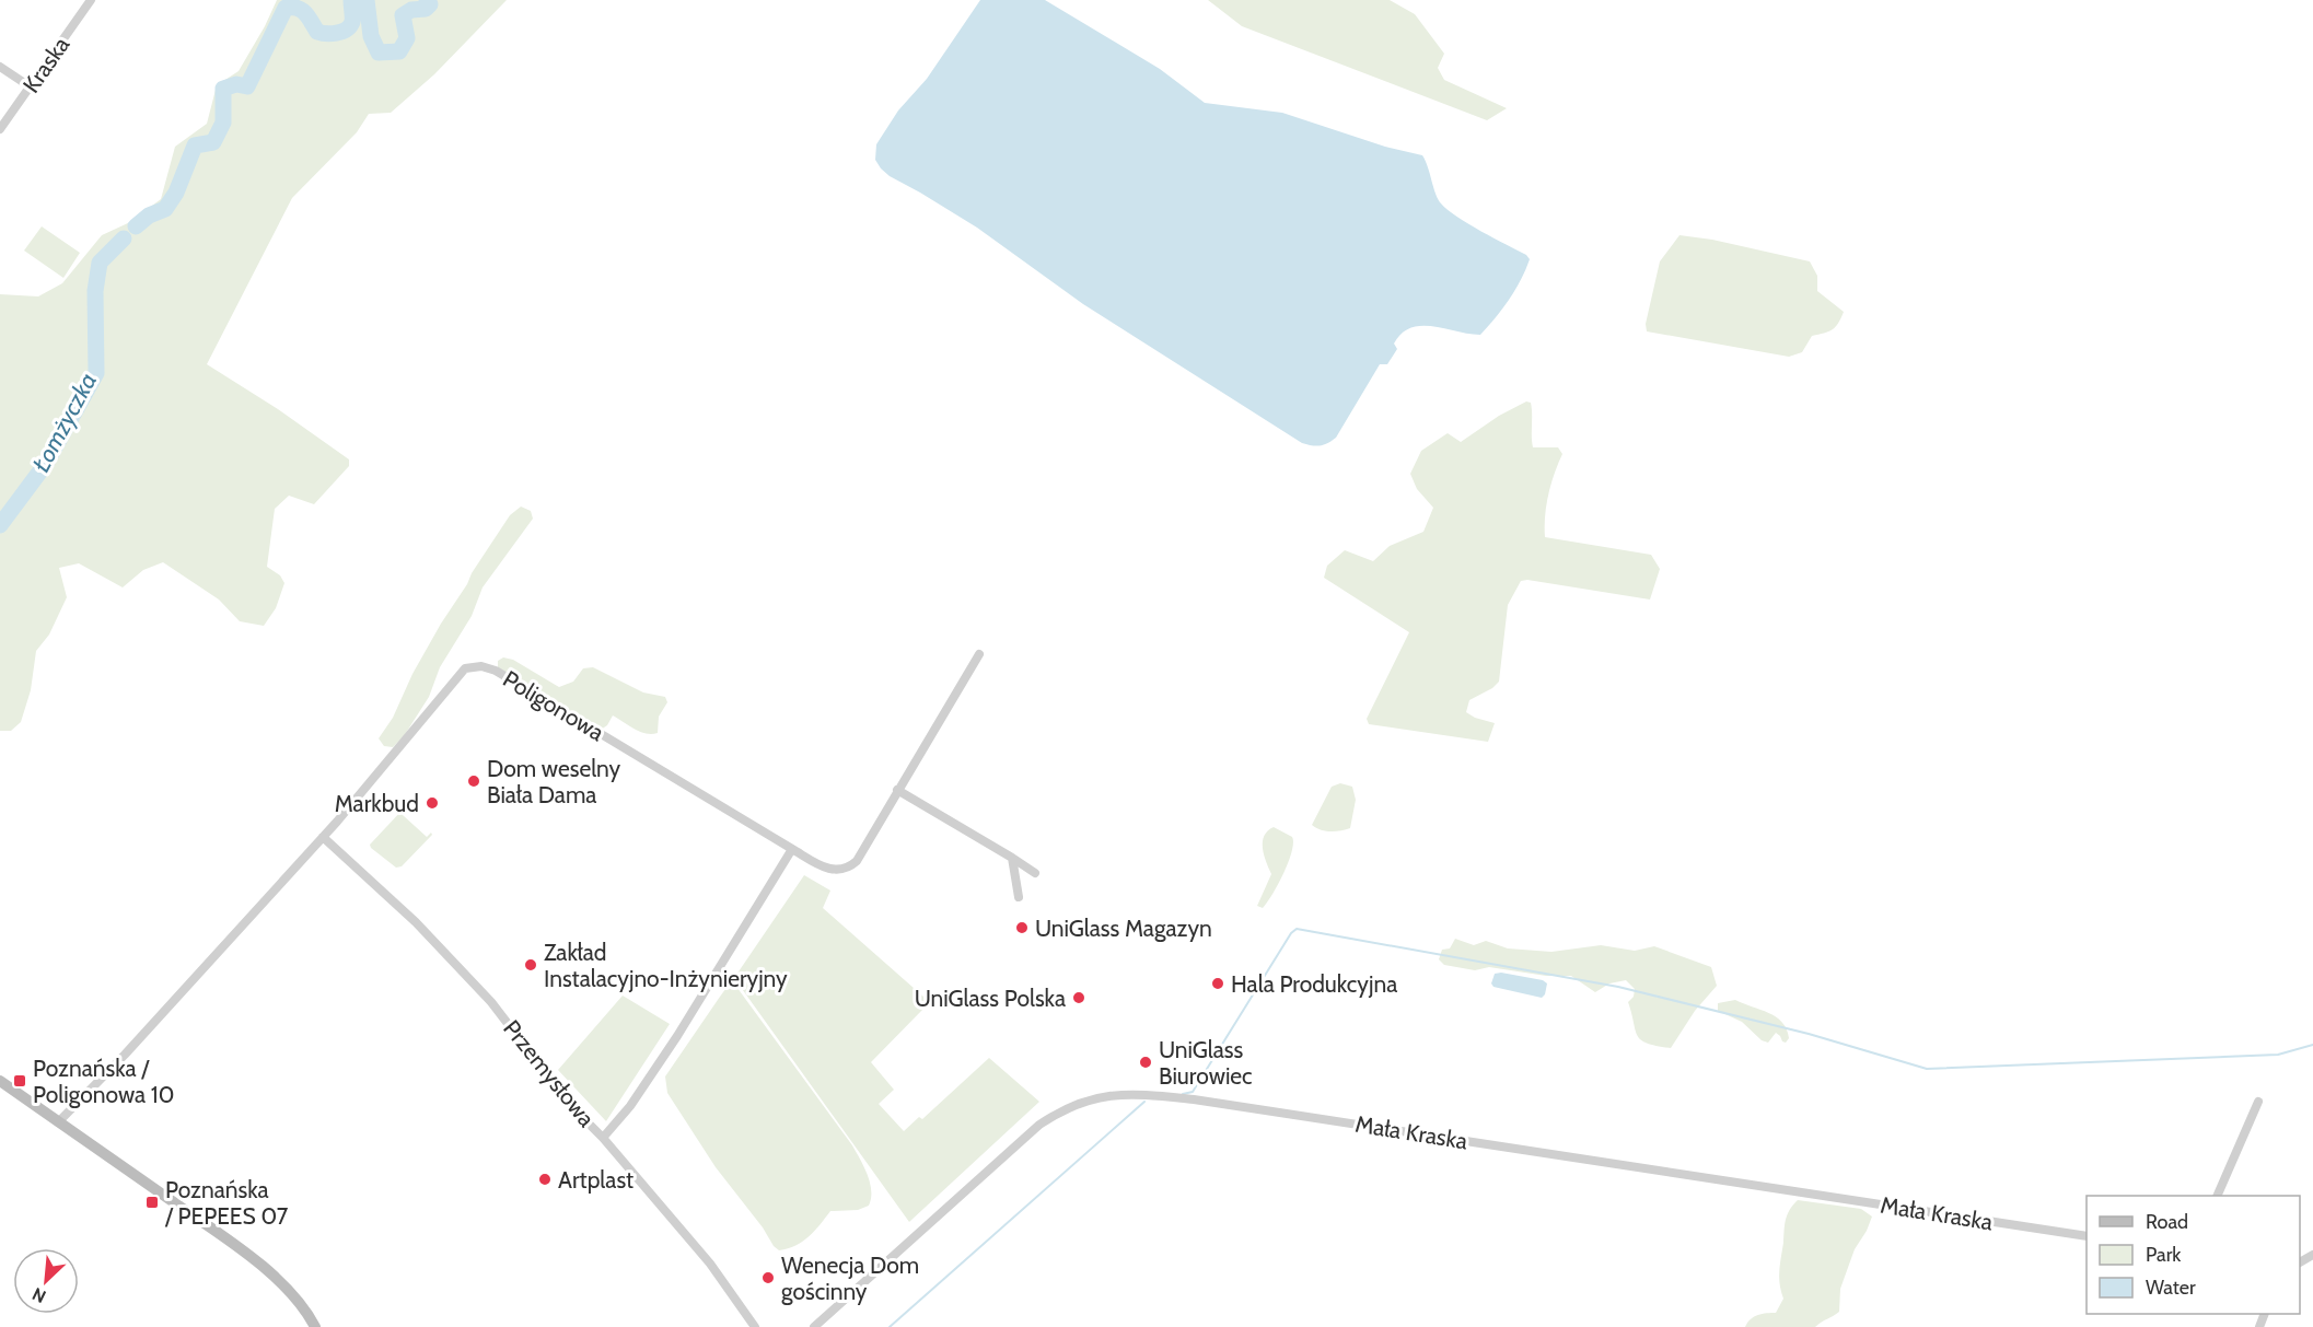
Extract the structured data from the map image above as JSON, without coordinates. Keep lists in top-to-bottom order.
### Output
{
  "streets": {
    "street": [
      "Kraska",
      "Poligonowa",
      "Przemysłowa",
      "Mała Kraska"
    ]
  },
  "crossings": [
    ["Poligonowa", "Przemysłowa"]
  ],
  "water": ["Łomżyczka"],
  "places": {
    "other": [
      "Dom weselny Biała Dama",
      "Markbud",
      "UniGlass Magazyn",
      "Zakład Instalacyjno-Inżynieryjny",
      "Hala Produkcyjna",
      "UniGlass Polska",
      "UniGlass Biurowiec",
      "Artplast",
      "Wenecja Dom gościnny"
    ],
    "transit": ["Poznańska / Poligonowa 10", "Poznańska / PEPEES 07"]
  },
  "legend": ["Road", "Park", "Water"],
  "north": "bottom left"
}
